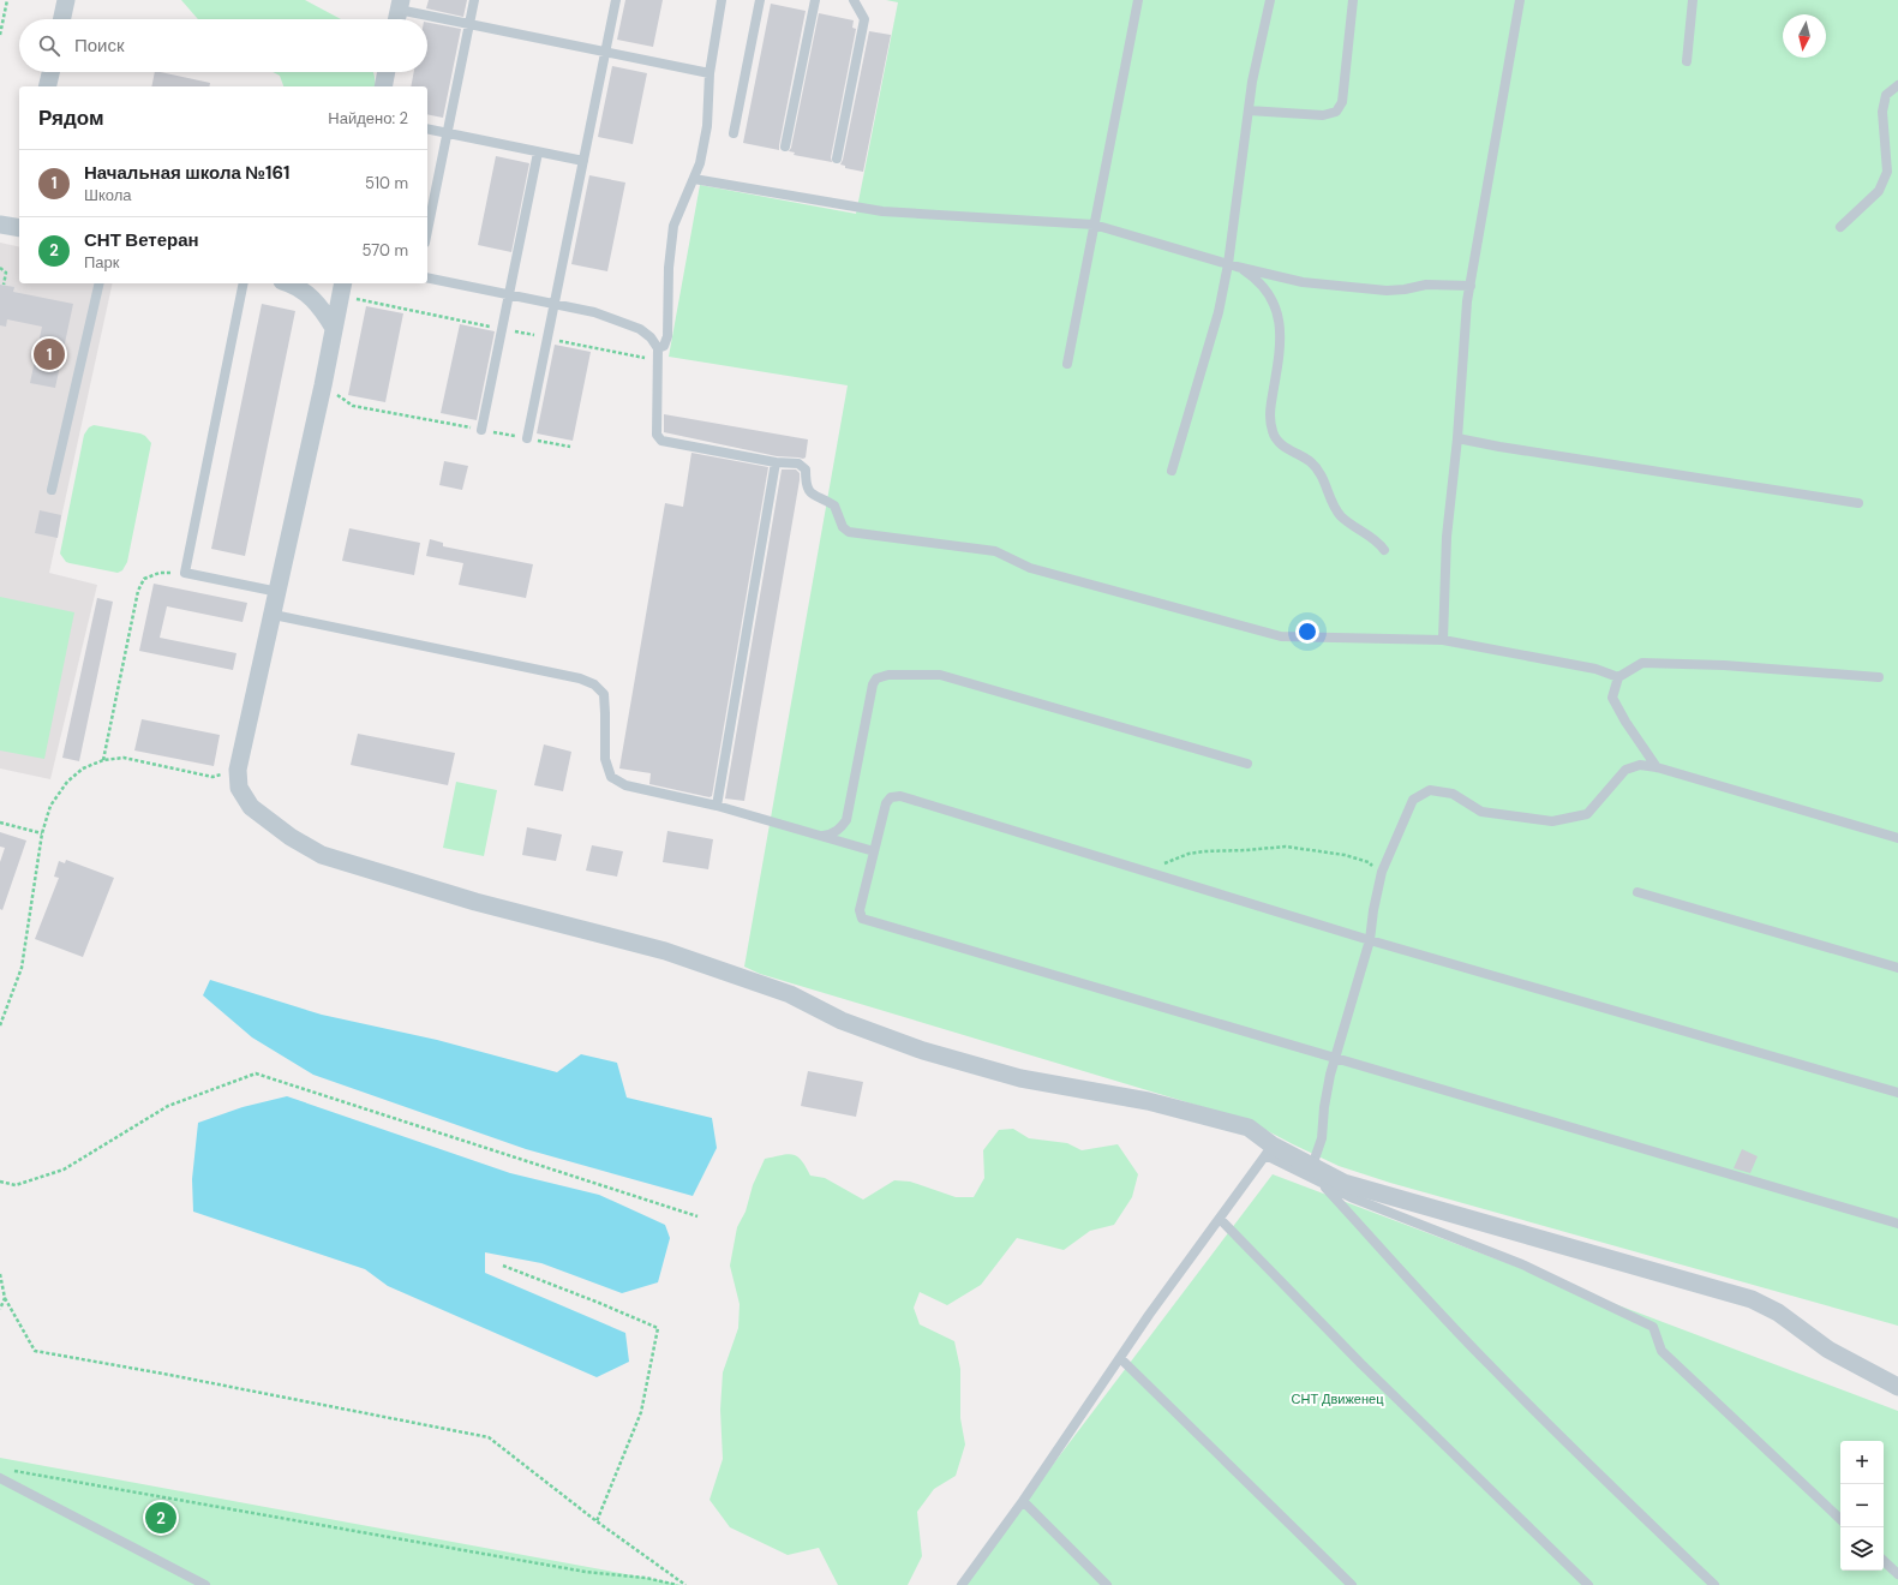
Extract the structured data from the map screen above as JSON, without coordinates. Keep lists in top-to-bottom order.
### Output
{
  "parks": ["СНТ Движенец"],
  "north": "bottom",
  "page": {
    "search": "Поиск",
    "heading": ["Рядом", "Найдено: 2"],
    "list": [
      {
        "mark": "1",
        "name": "Начальная школа №161",
        "note": "Школа",
        "value": "510 m"
      },
      {
        "mark": "2",
        "name": "СНТ Ветеран",
        "note": "Парк",
        "value": "570 m"
      }
    ],
    "pins": ["1", "2"],
    "map_buttons": ["+", "−"]
  }
}
